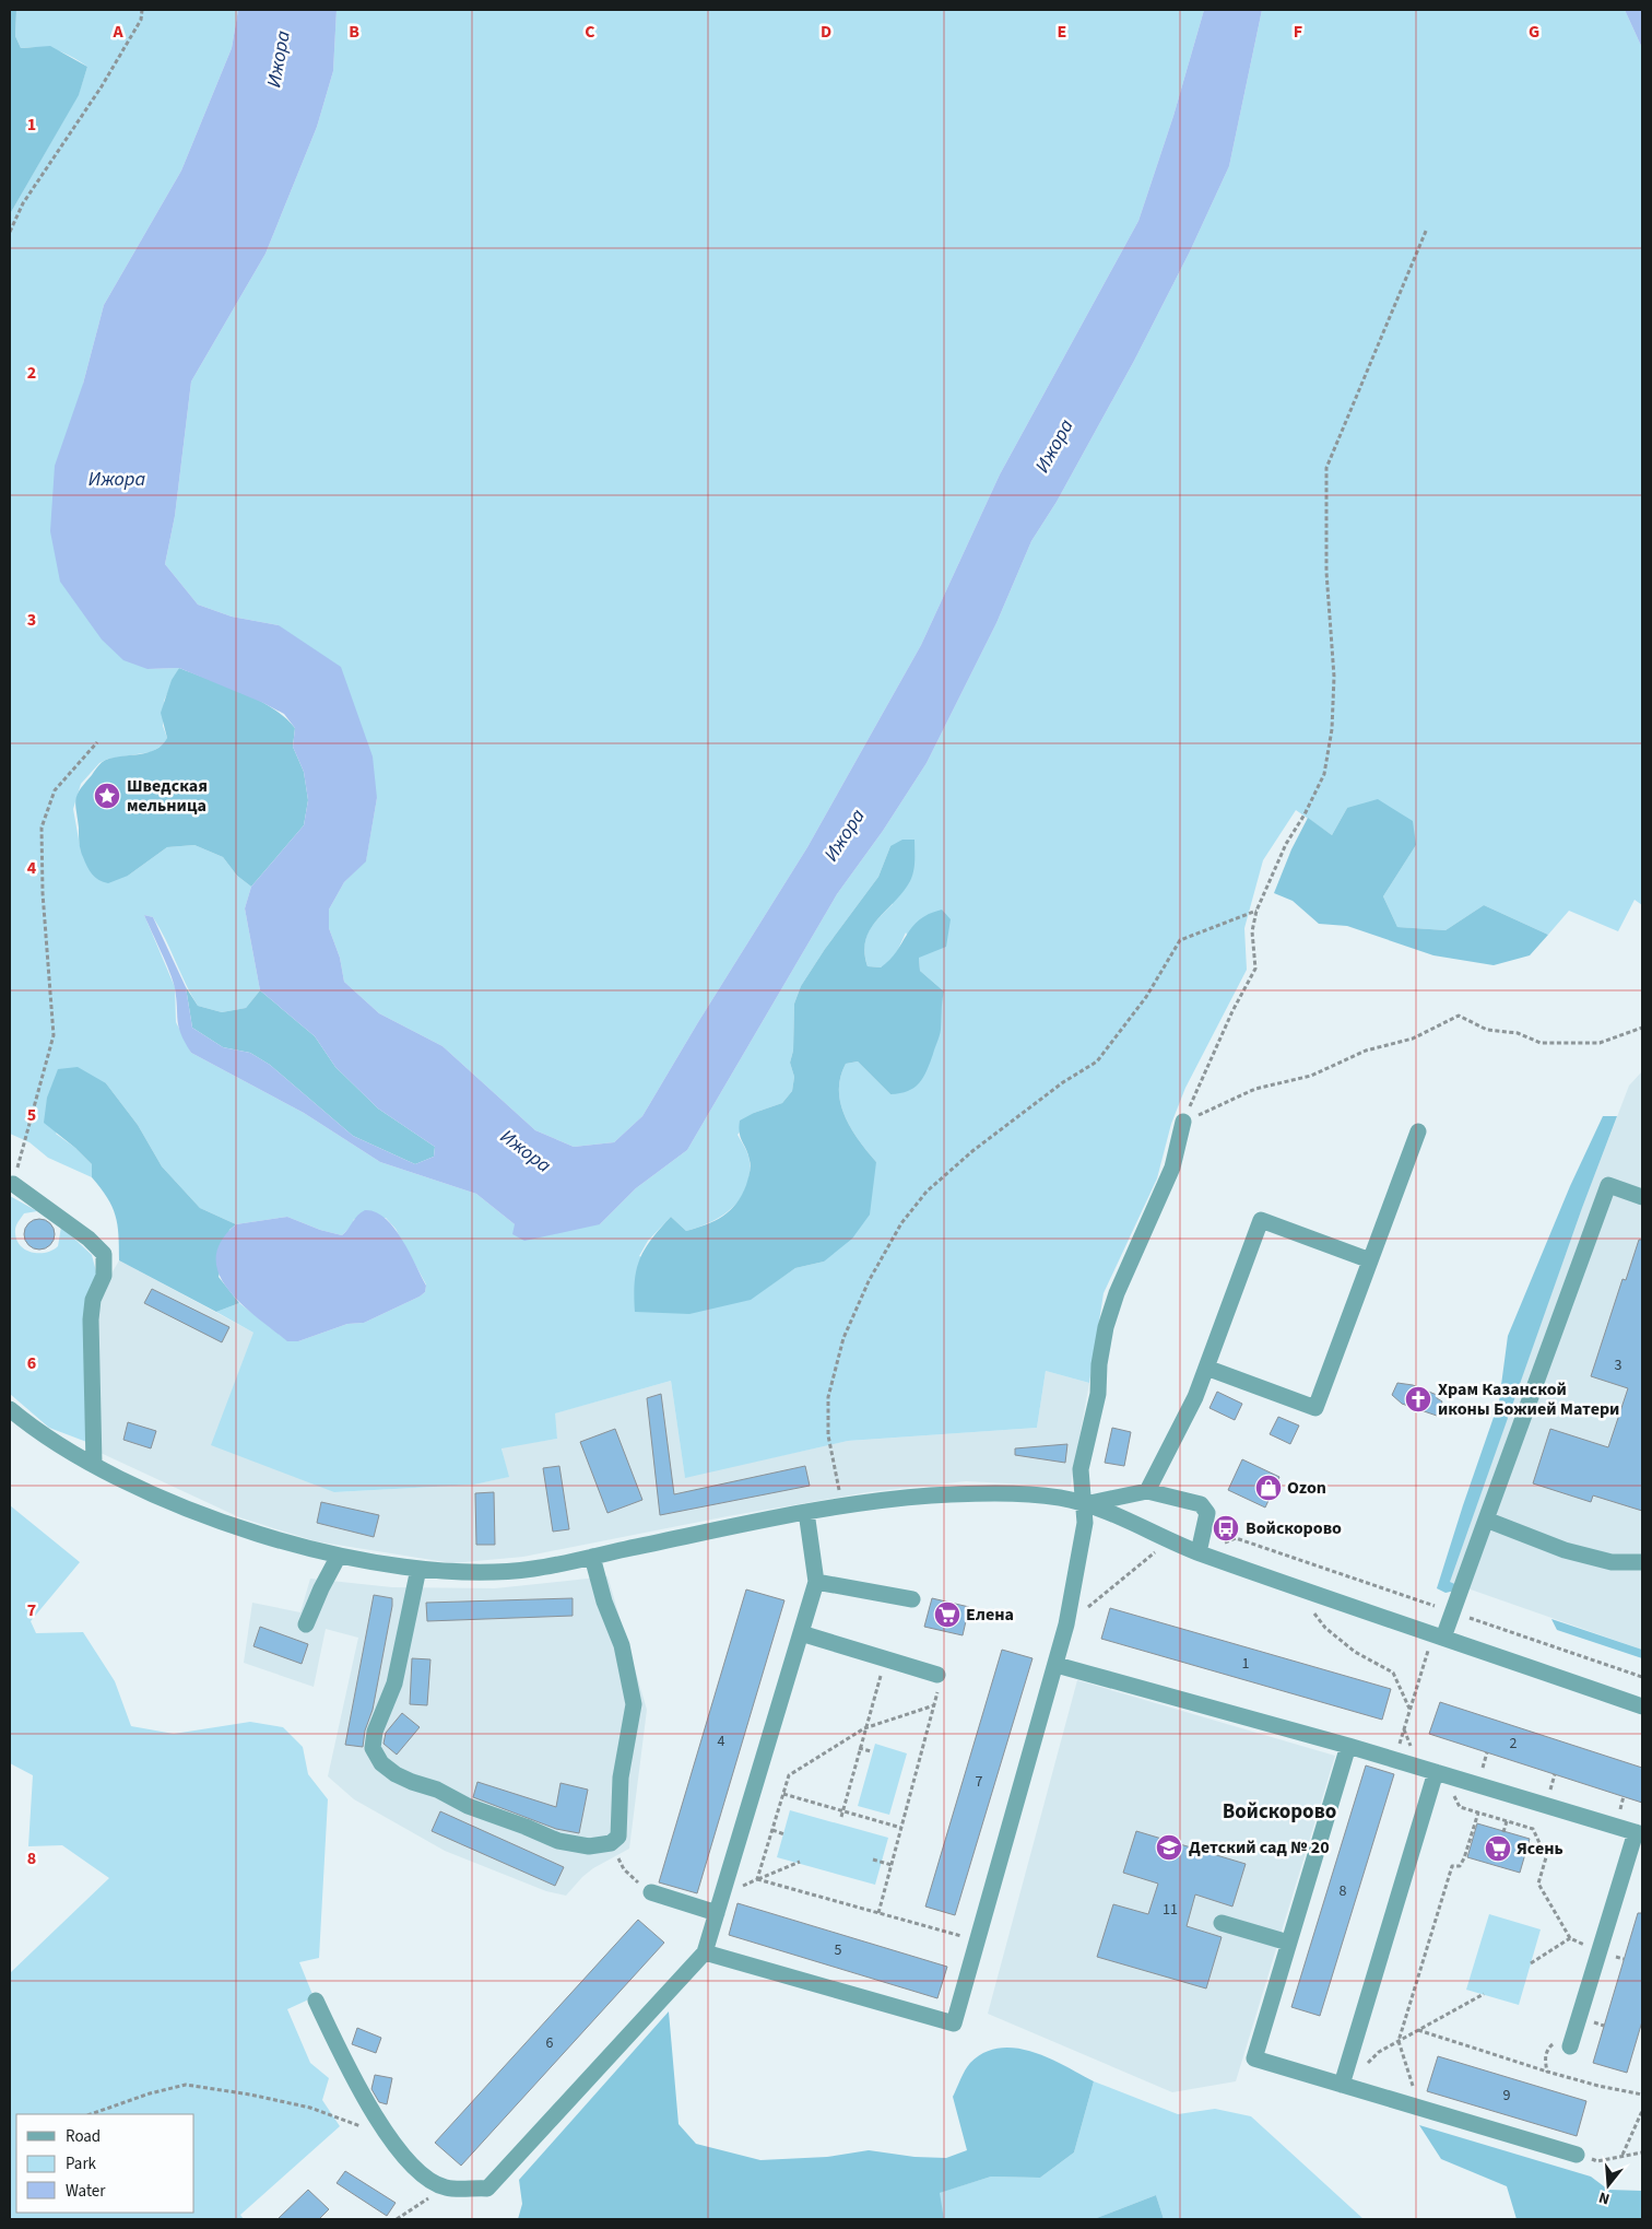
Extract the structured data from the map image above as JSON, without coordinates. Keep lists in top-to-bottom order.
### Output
{
  "districts": ["Войскорово"],
  "water": ["Ижора"],
  "places": {
    "place": ["Шведская мельница"],
    "church": ["Храм Казанской иконы Божией Матери"],
    "shop": ["Ozon"],
    "bus stop": ["Войскорово"],
    "supermarket": ["Елена", "Ясень"],
    "school or university": ["Детский сад № 20"]
  },
  "house_numbers": [
    "3",
    "1",
    "4",
    "2",
    "7",
    "8",
    "11",
    "5",
    "6",
    "9"
  ],
  "legend": ["Road", "Park", "Water"],
  "north": "bottom",
  "grid": {
    "columns": [
      "A",
      "B",
      "C",
      "D",
      "E",
      "F",
      "G"
    ],
    "rows": [
      "1",
      "2",
      "3",
      "4",
      "5",
      "6",
      "7",
      "8"
    ]
  }
}
